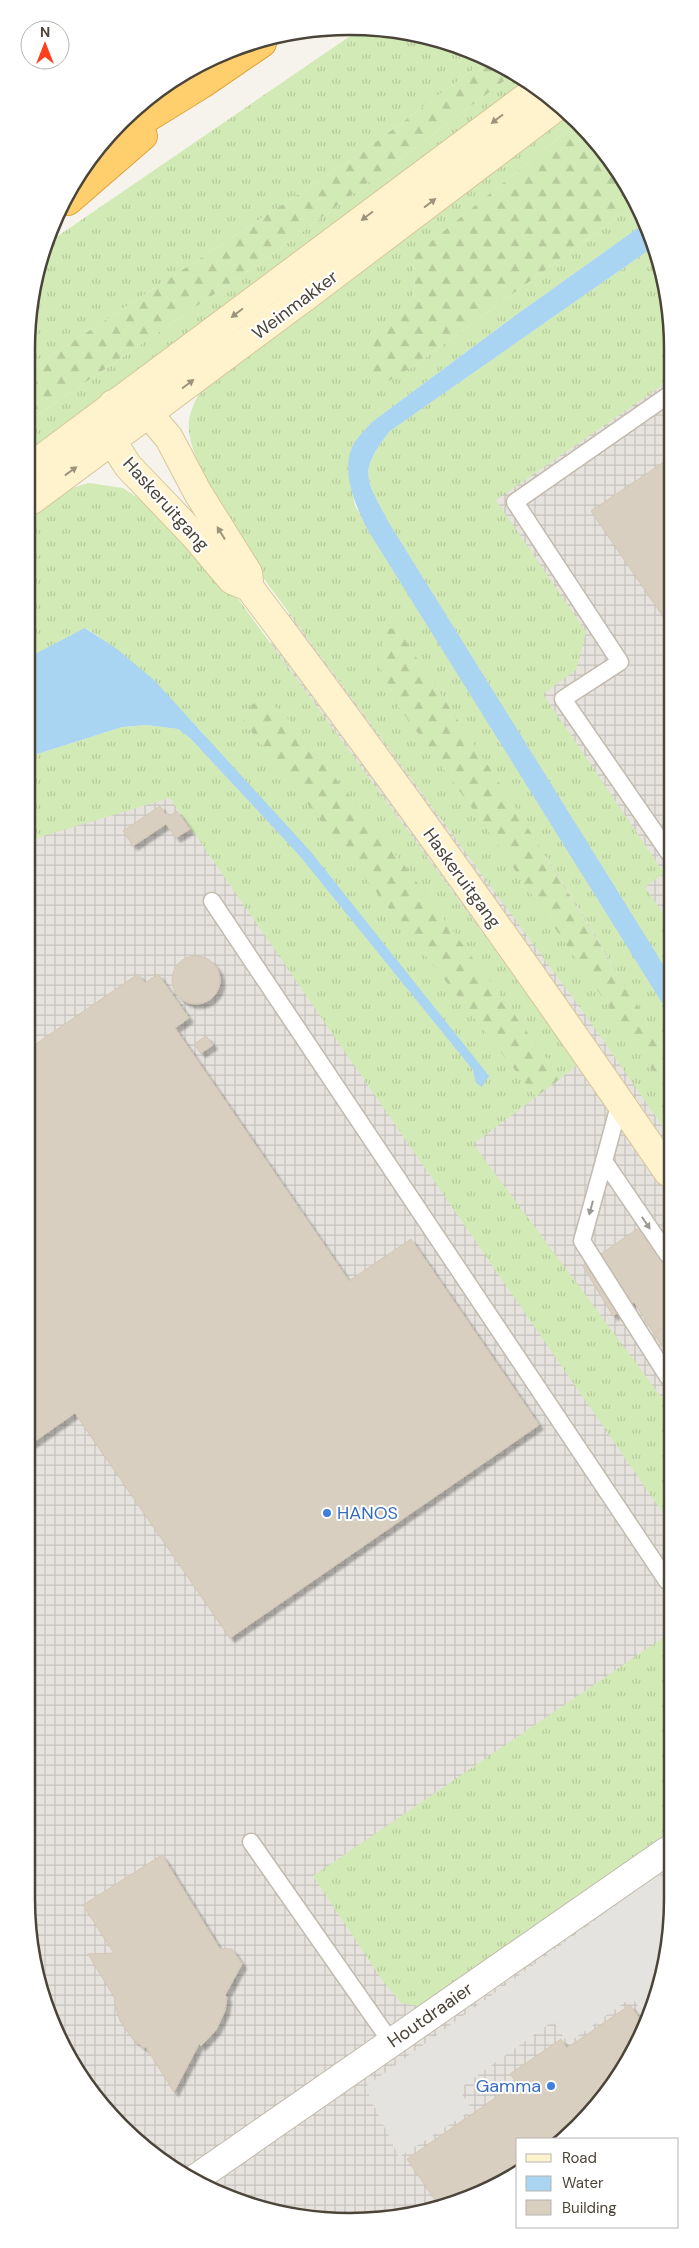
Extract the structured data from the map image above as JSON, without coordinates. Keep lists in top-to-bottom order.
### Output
{
  "streets": {
    "main road": ["Weinmakker", "Haskeruitgang"],
    "street": ["Houtdraaier"]
  },
  "crossings": [
    ["Weinmakker", "Haskeruitgang"]
  ],
  "places": ["HANOS", "Gamma"],
  "legend": ["Road", "Water", "Building"],
  "north": "top"
}
